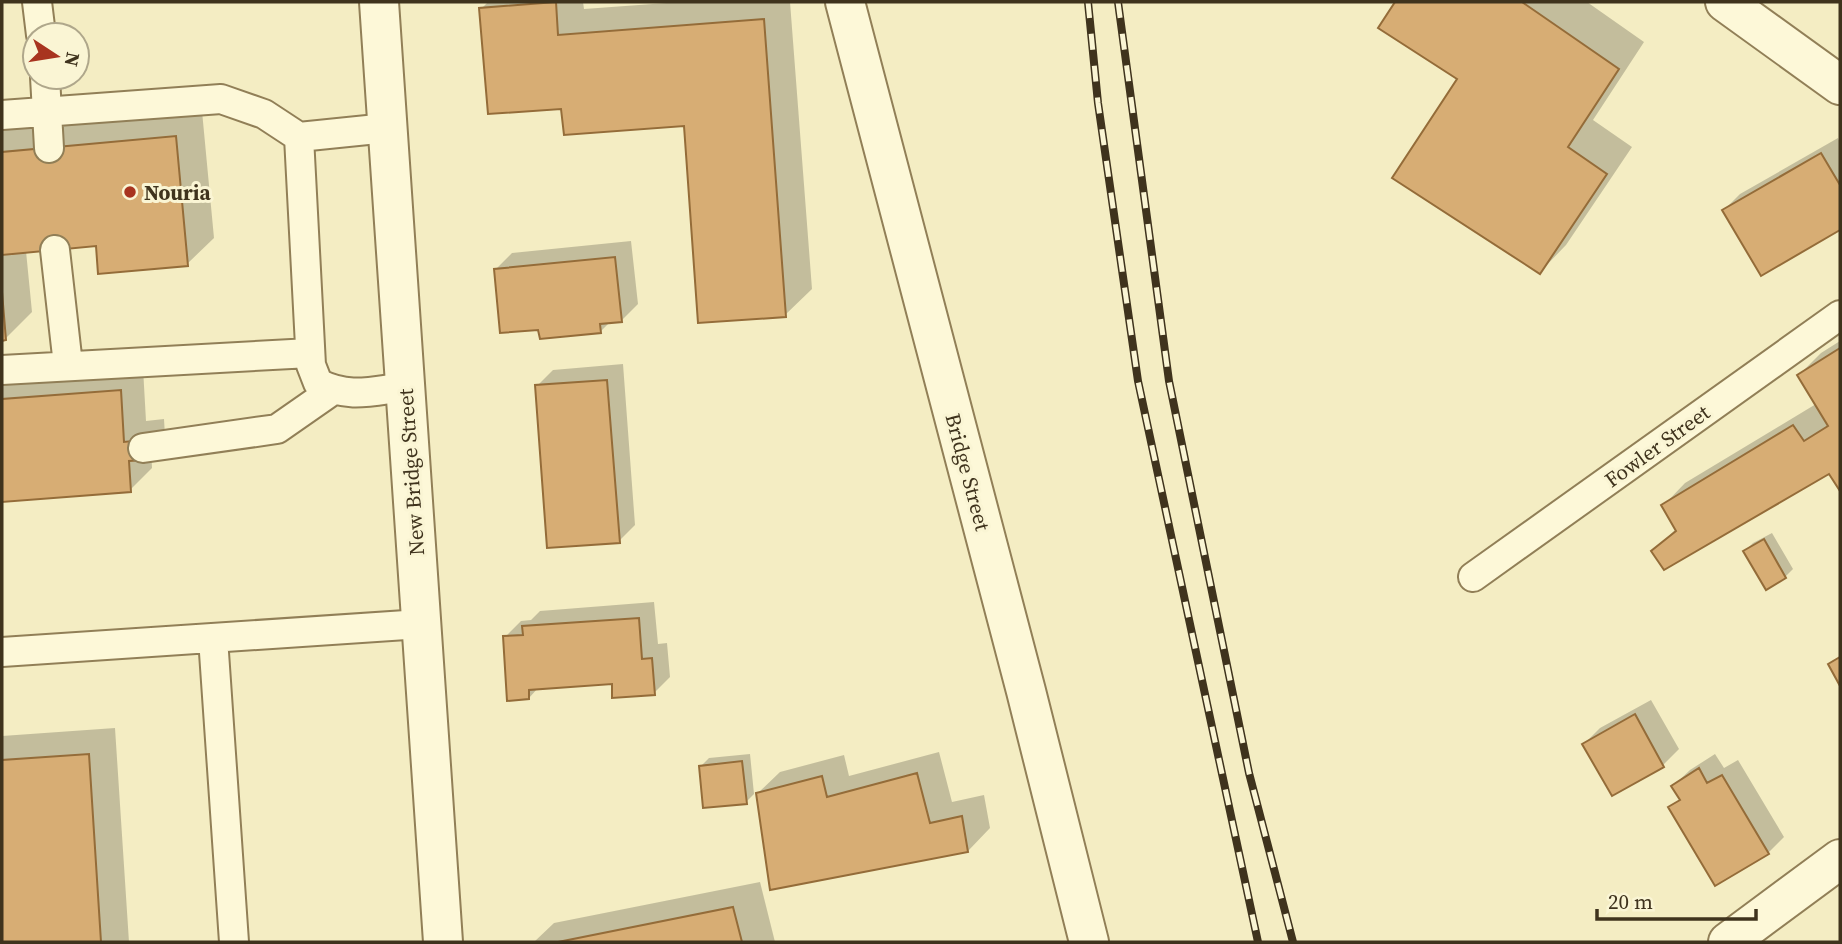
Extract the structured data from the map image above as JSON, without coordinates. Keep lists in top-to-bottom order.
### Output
{
  "streets": {
    "street": ["New Bridge Street", "Bridge Street"],
    "lane": ["Fowler Street"]
  },
  "places": ["Nouria"],
  "scale_bar": "20 m",
  "north": "right"
}
